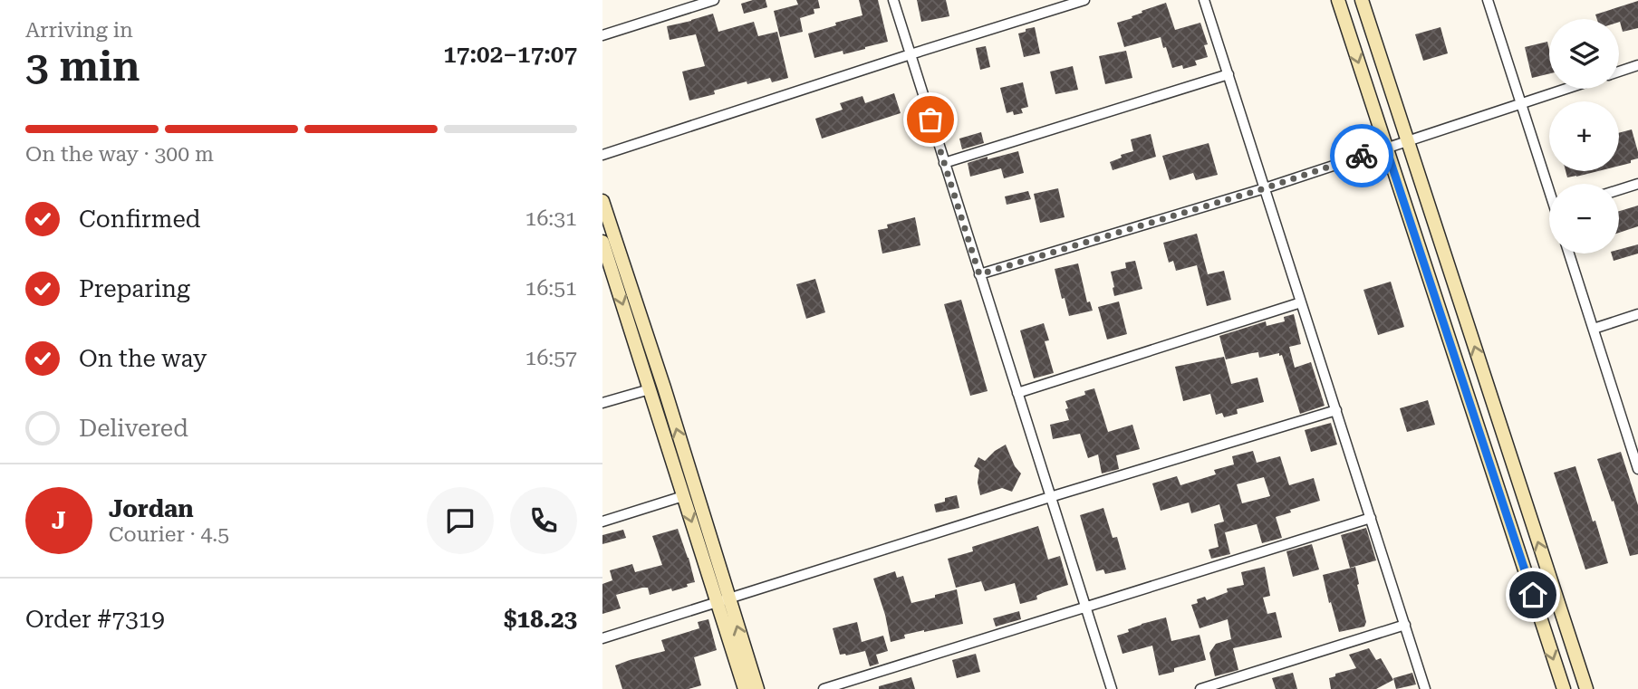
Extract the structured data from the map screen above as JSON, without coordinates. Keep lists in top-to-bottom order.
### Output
{
  "page": {
    "heading": ["3 min", "Arriving in", "17:02–17:07"],
    "panel": [
      "Jordan",
      "Courier · 4.5",
      "Order #7319",
      "$18.23"
    ],
    "map_buttons": ["+", "−"],
    "bar": "On the way · 300 m",
    "list": [
      ["Confirmed", "16:31"],
      ["Preparing", "16:51"],
      ["On the way", "16:57"],
      "Delivered"
    ],
    "round": "J"
  }
}
